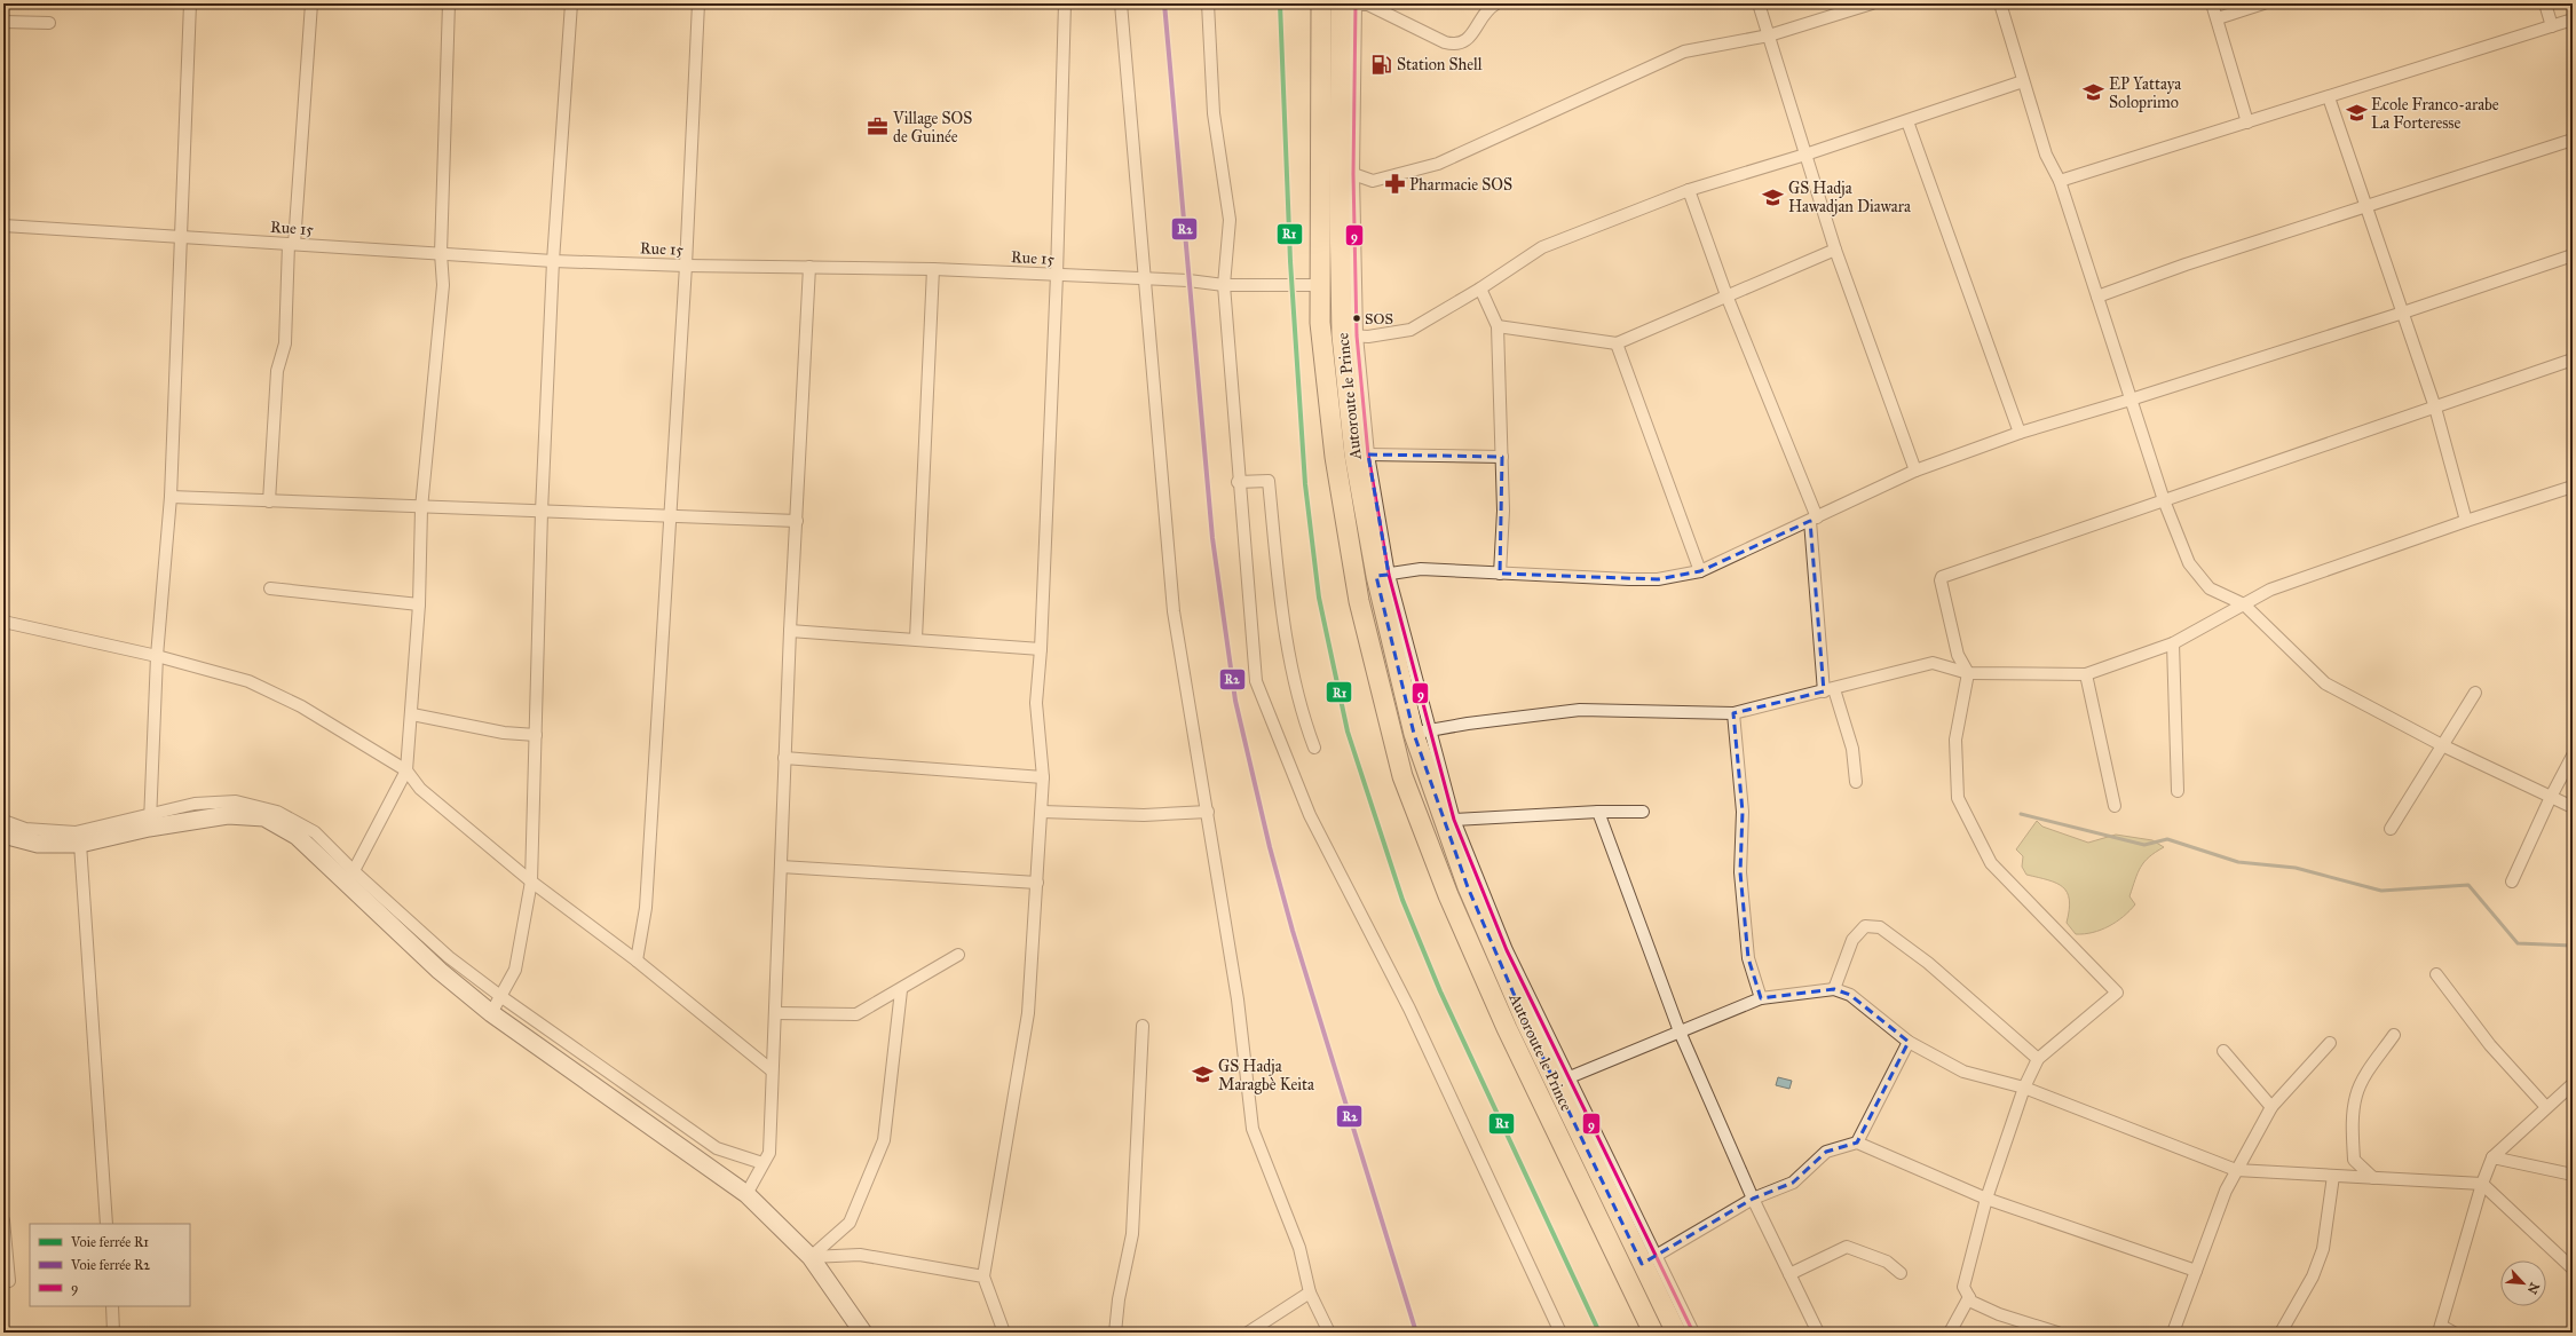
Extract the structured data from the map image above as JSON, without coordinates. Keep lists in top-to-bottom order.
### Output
{
  "streets": {
    "main road": ["Autoroute le Prince"],
    "street": ["Rue 15"]
  },
  "crossings": [
    ["Rue 15", "Autoroute le Prince"]
  ],
  "places": {
    "fuel station": ["Station Shell"],
    "school or university": [
      "EP Yattaya Soloprimo",
      "Ecole Franco-arabe La Forteresse",
      "GS Hadja Hawadjan Diawara",
      "GS Hadja Maragbè Keita"
    ],
    "office": ["Village SOS de Guinée"],
    "pharmacy": ["Pharmacie SOS"],
    "other": ["SOS"]
  },
  "lines": ["rail line R1", "rail line R2", "transit line 9"],
  "legend": ["Voie ferrée R1", "Voie ferrée R2", "9"],
  "north": "bottom right"
}
